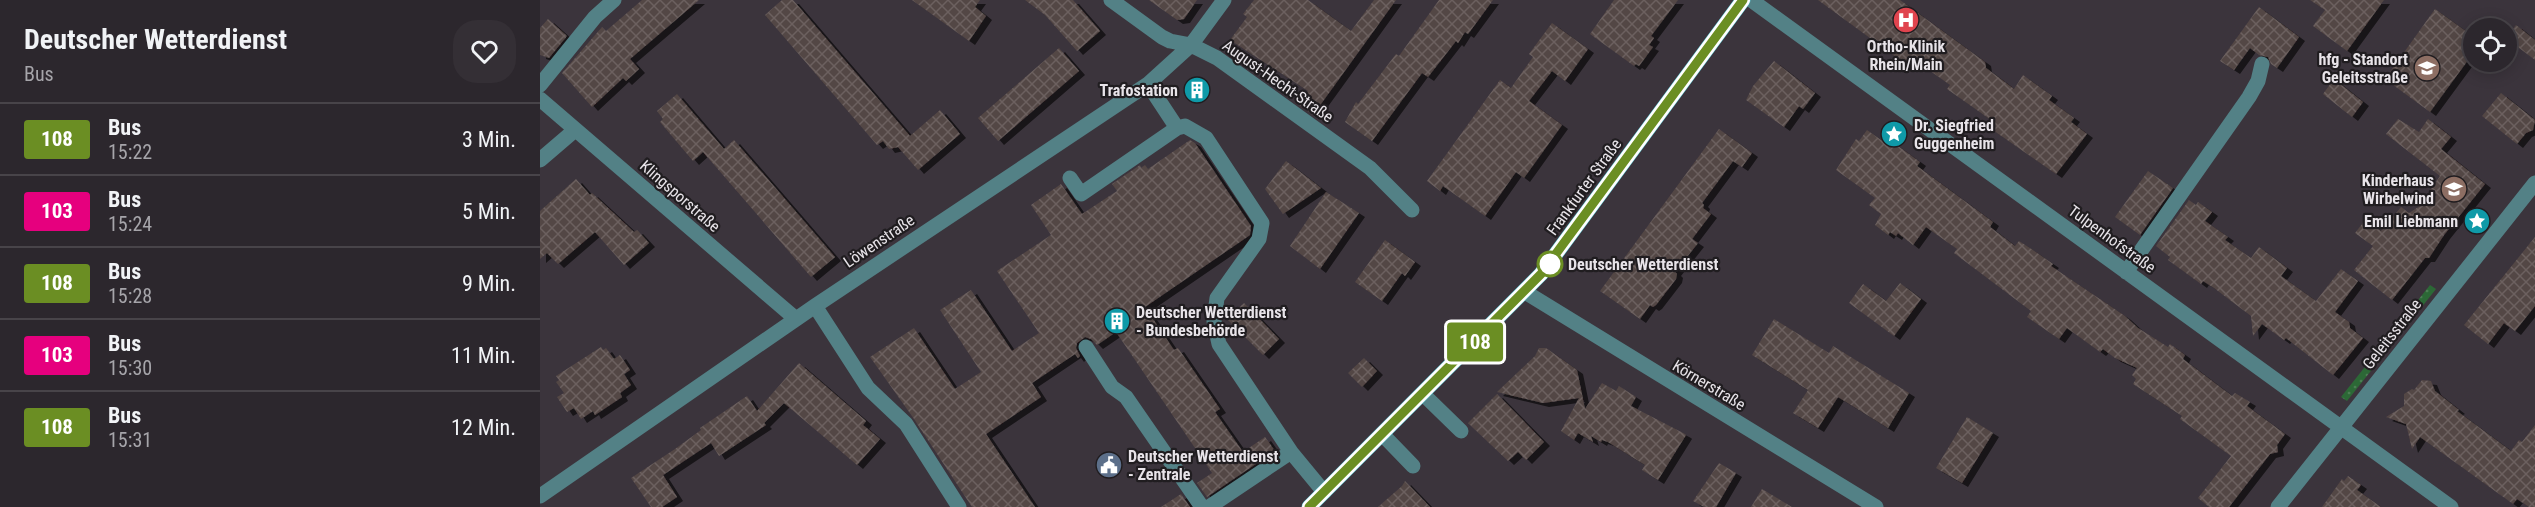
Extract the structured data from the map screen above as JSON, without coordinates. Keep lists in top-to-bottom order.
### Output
{
  "streets": {
    "main road": ["Frankfurter Straße"],
    "street": [
      "August-Hecht-Straße",
      "Klingsporstraße",
      "Tulpenhofstraße",
      "Löwenstraße",
      "Geleitsstraße",
      "Körnerstraße"
    ]
  },
  "crossings": [
    ["August-Hecht-Straße", "Löwenstraße"],
    ["Frankfurter Straße", "Körnerstraße"],
    ["Klingsporstraße", "Löwenstraße"],
    ["Tulpenhofstraße", "Geleitsstraße"]
  ],
  "places": {
    "hospital": ["Ortho-Klinik Rhein/Main"],
    "school or university": ["hfg - Standort Geleitsstraße", "Kinderhaus Wirbelwind"],
    "building": ["Trafostation", "Deutscher Wetterdienst - Bundesbehörde"],
    "place": ["Dr. Siegfried Guggenheim", "Emil Liebmann"],
    "other": ["Deutscher Wetterdienst"],
    "public building": ["Deutscher Wetterdienst - Zentrale"]
  },
  "lines": ["bus line 108"],
  "page": {
    "heading": ["Deutscher Wetterdienst", "Bus"],
    "on_map": "108",
    "list": [
      {
        "mark": "108",
        "name": "Bus",
        "note": "15:22",
        "value": "3 Min."
      },
      {
        "mark": "103",
        "name": "Bus",
        "note": "15:24",
        "value": "5 Min."
      },
      {
        "mark": "108",
        "name": "Bus",
        "note": "15:28",
        "value": "9 Min."
      },
      {
        "mark": "103",
        "name": "Bus",
        "note": "15:30",
        "value": "11 Min."
      },
      {
        "mark": "108",
        "name": "Bus",
        "note": "15:31",
        "value": "12 Min."
      }
    ]
  }
}
